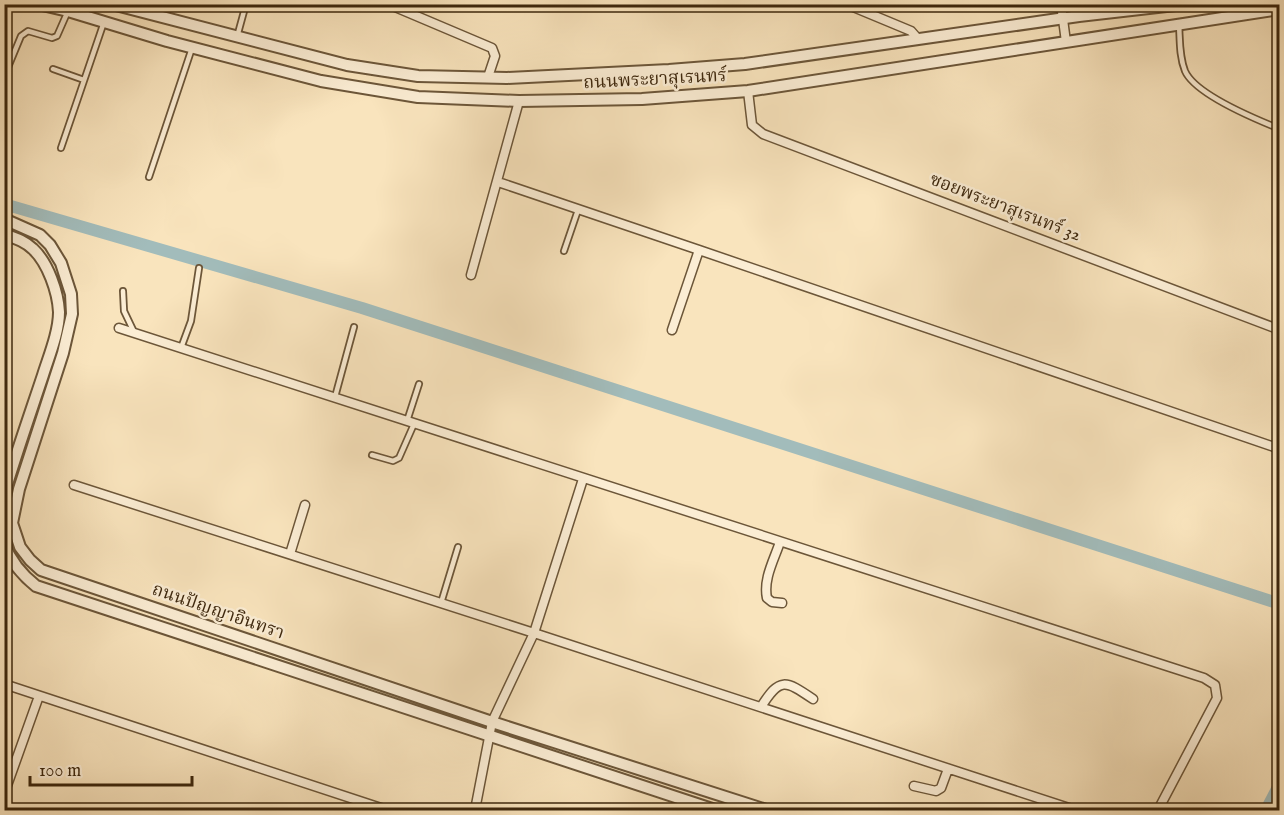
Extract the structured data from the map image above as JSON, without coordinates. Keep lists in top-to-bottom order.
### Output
{
  "streets": {
    "street": ["ถนนพระยาสุเรนทร์", "ซอยพระยาสุเรนทร์ 32", "ถนนปัญญาอินทรา"]
  },
  "crossings": [
    ["ถนนพระยาสุเรนทร์", "ซอยพระยาสุเรนทร์ 32"]
  ],
  "scale_bar": "100 m"
}
